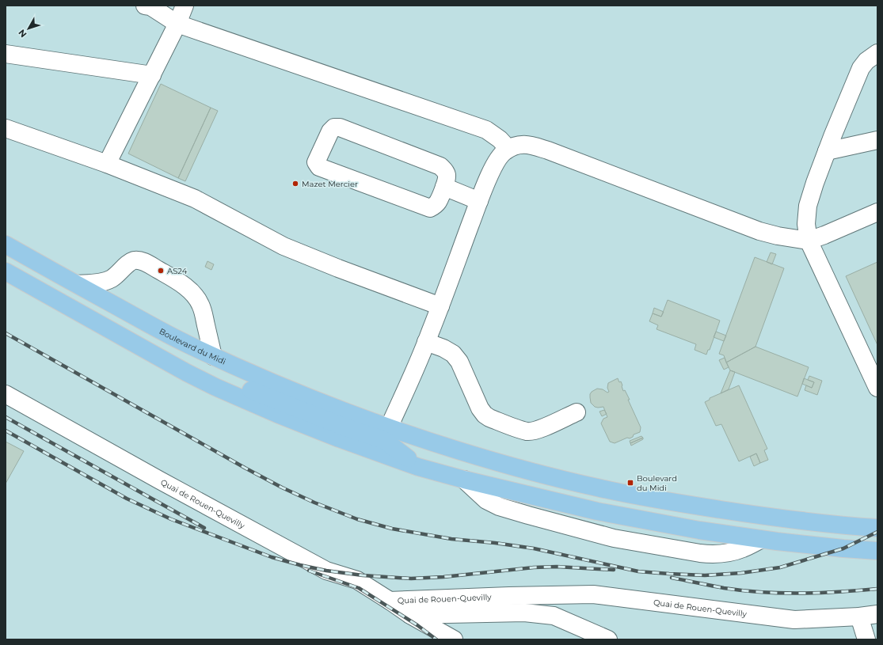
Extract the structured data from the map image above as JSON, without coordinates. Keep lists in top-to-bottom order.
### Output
{
  "streets": {
    "main road": ["Boulevard du Midi"],
    "lane": ["Quai de Rouen-Quevilly"]
  },
  "places": {
    "other": ["Mazet Mercier", "AS24"],
    "transit": ["Boulevard du Midi"]
  },
  "north": "bottom left"
}
